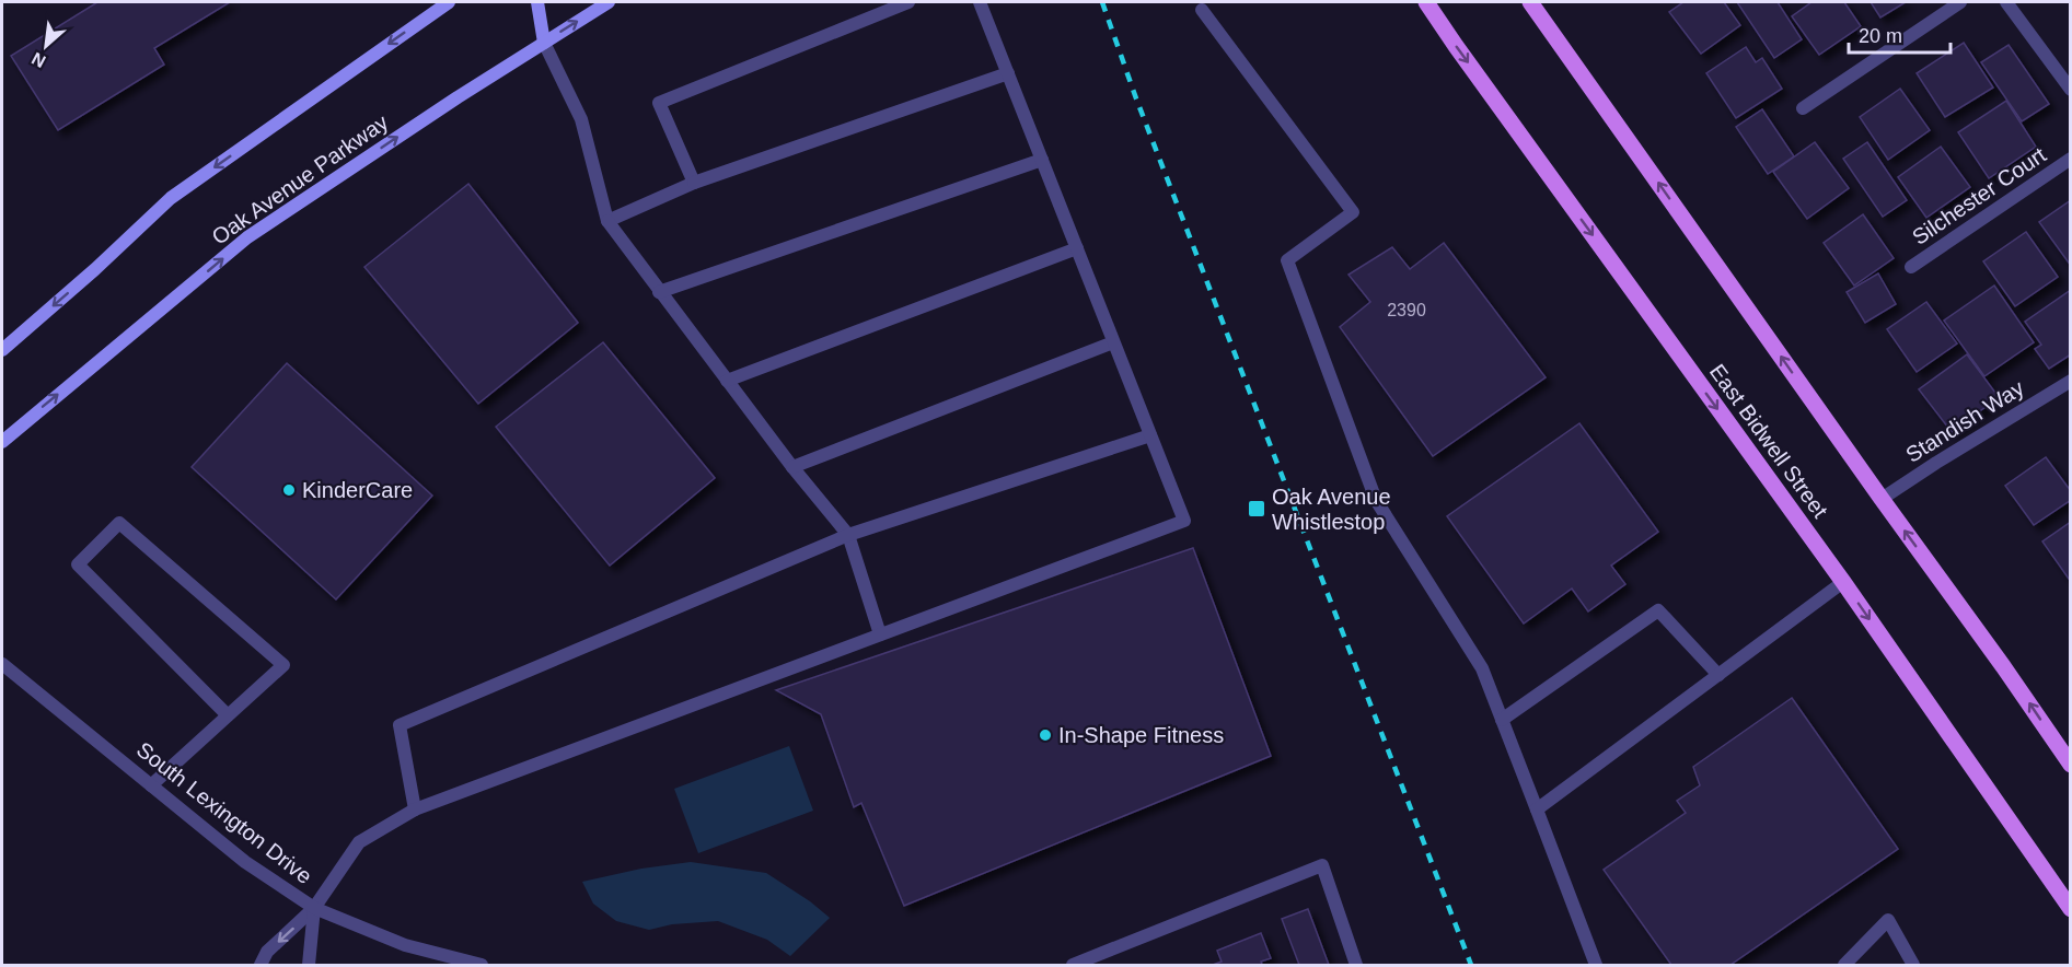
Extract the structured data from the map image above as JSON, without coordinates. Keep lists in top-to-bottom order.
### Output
{
  "streets": {
    "main road": ["Oak Avenue Parkway", "East Bidwell Street"],
    "street": ["Silchester Court", "Standish Way", "South Lexington Drive"]
  },
  "places": {
    "other": ["KinderCare", "In-Shape Fitness"],
    "transit": ["Oak Avenue Whistlestop"]
  },
  "house_numbers": ["2390"],
  "scale_bar": "20 m",
  "north": "bottom left"
}
